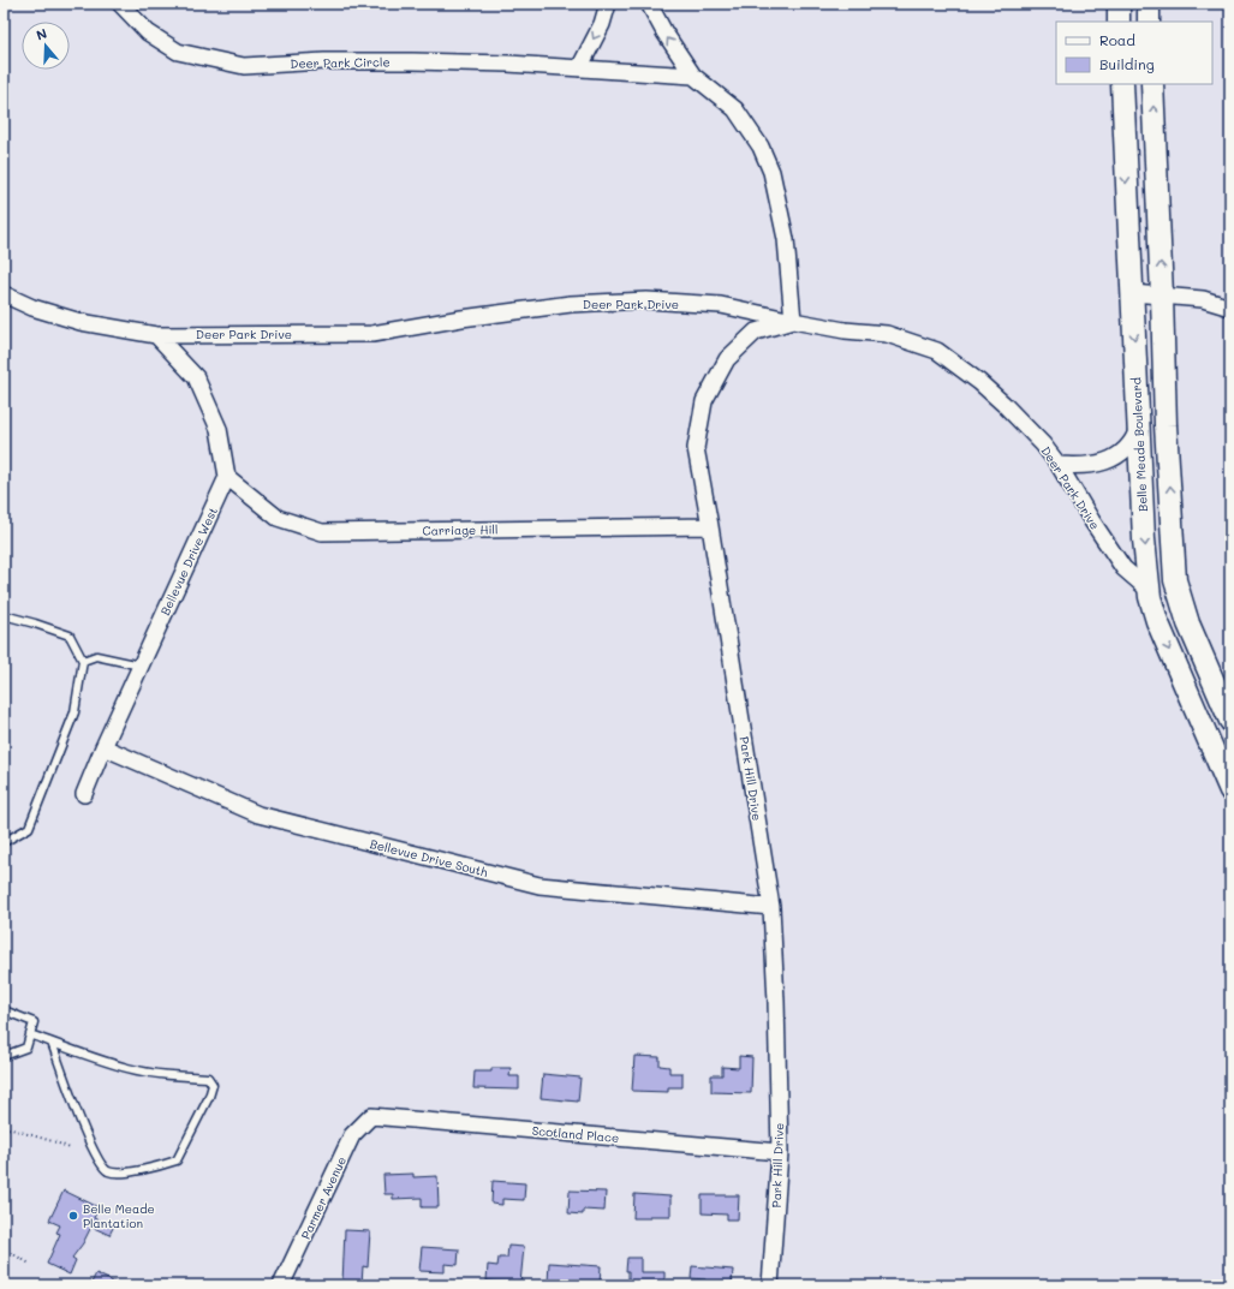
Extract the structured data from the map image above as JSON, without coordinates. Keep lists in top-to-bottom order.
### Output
{
  "streets": {
    "main road": ["Belle Meade Boulevard"],
    "street": [
      "Deer Park Circle",
      "Deer Park Drive",
      "Carriage Hill",
      "Bellevue Drive West",
      "Park Hill Drive",
      "Bellevue Drive South",
      "Scotland Place",
      "Parmer Avenue"
    ]
  },
  "crossings": [
    ["Deer Park Drive", "Belle Meade Boulevard"],
    ["Deer Park Drive", "Park Hill Drive"],
    ["Carriage Hill", "Bellevue Drive West"],
    ["Carriage Hill", "Park Hill Drive"],
    ["Bellevue Drive West", "Bellevue Drive South"],
    ["Park Hill Drive", "Bellevue Drive South"],
    ["Park Hill Drive", "Scotland Place"],
    ["Scotland Place", "Parmer Avenue"]
  ],
  "places": ["Belle Meade Plantation"],
  "legend": ["Road", "Building"],
  "north": "top"
}
